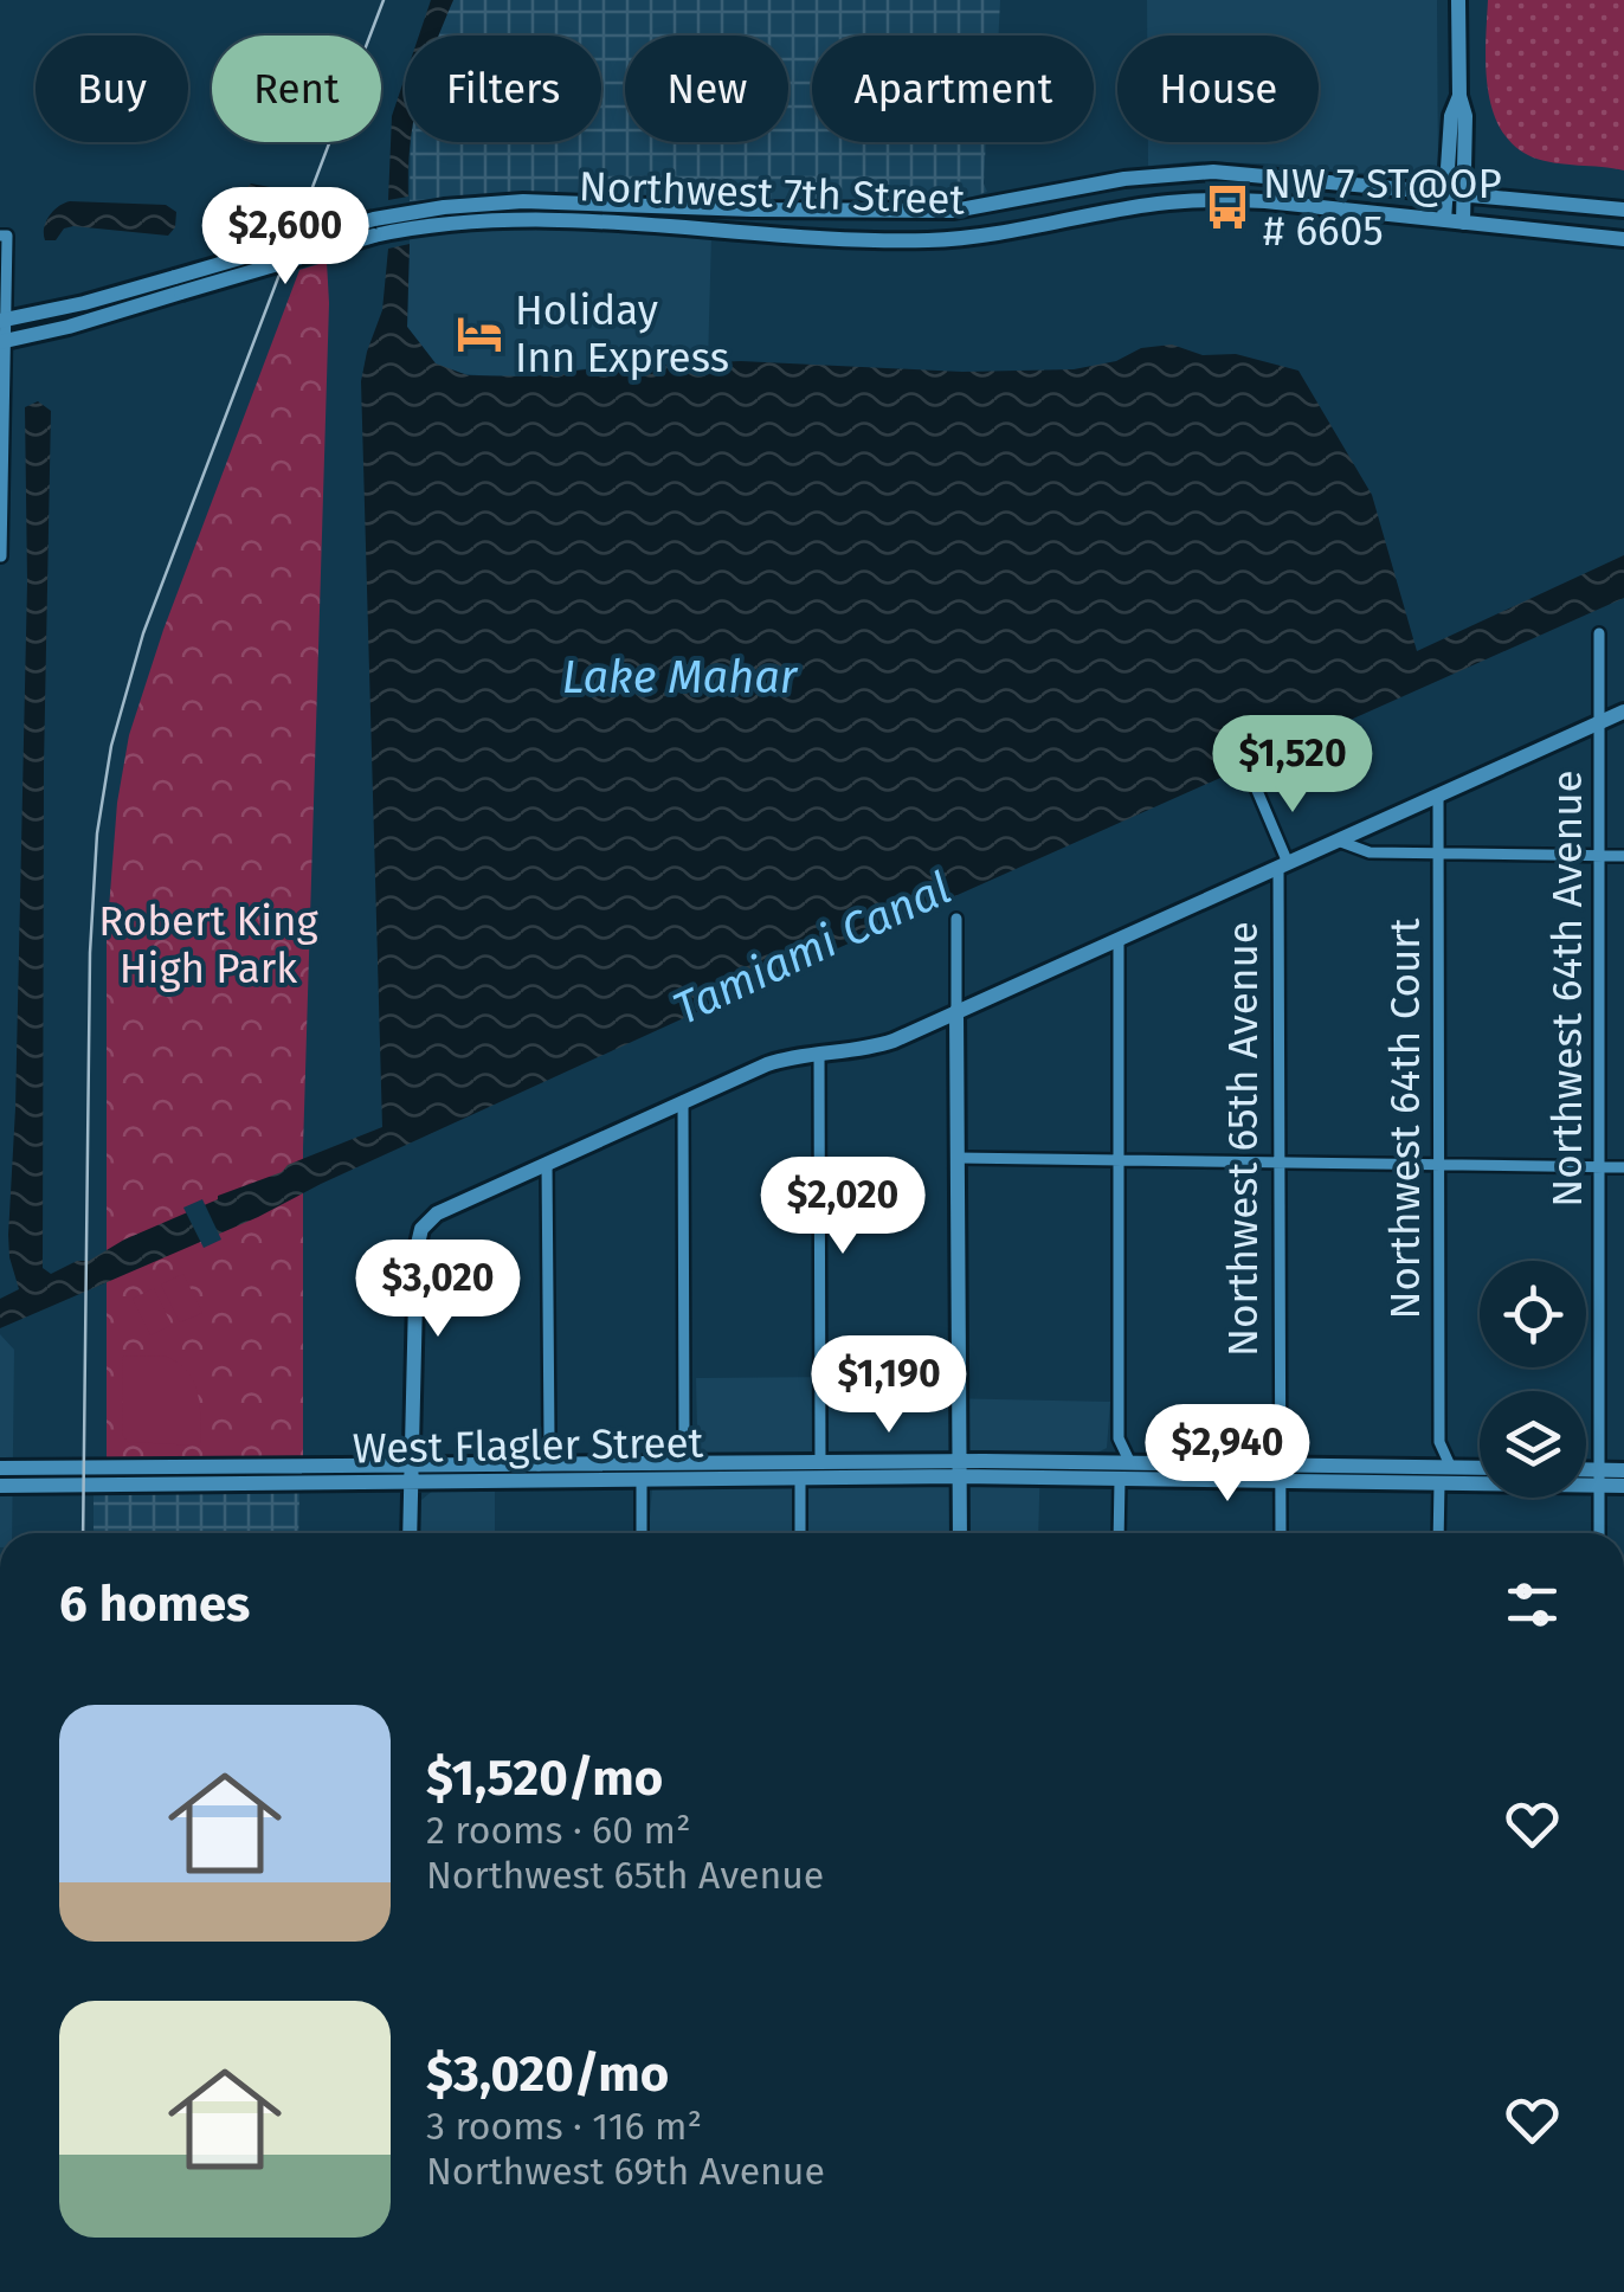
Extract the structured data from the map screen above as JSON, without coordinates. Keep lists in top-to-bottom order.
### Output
{
  "streets": {
    "main road": ["Northwest 7th Street", "West Flagler Street"],
    "street": ["Northwest 64th Avenue", "Northwest 64th Court", "Northwest 65th Avenue"]
  },
  "crossings": [
    ["Northwest 64th Avenue", "West Flagler Street"],
    ["Northwest 64th Court", "West Flagler Street"],
    ["Northwest 65th Avenue", "West Flagler Street"]
  ],
  "water": ["Lake Mahar", "Tamiami Canal"],
  "parks": ["Robert King High Park"],
  "places": {
    "bus stop": ["NW 7 ST@OP # 6605"],
    "hotel": ["Holiday Inn Express"]
  },
  "page": {
    "chip": [
      "Buy",
      "Rent",
      "Filters",
      "New",
      "Apartment",
      "House"
    ],
    "price": [
      "$2,600",
      "$1,520",
      "$2,020",
      "$3,020",
      "$1,190",
      "$2,940"
    ],
    "heading": "6 homes",
    "list": [
      {
        "name": "$1,520/mo",
        "note": "2 rooms · 60 m² · Northwest 65th Avenue"
      },
      {
        "name": "$3,020/mo",
        "note": "3 rooms · 116 m² · Northwest 69th Avenue"
      }
    ]
  }
}
